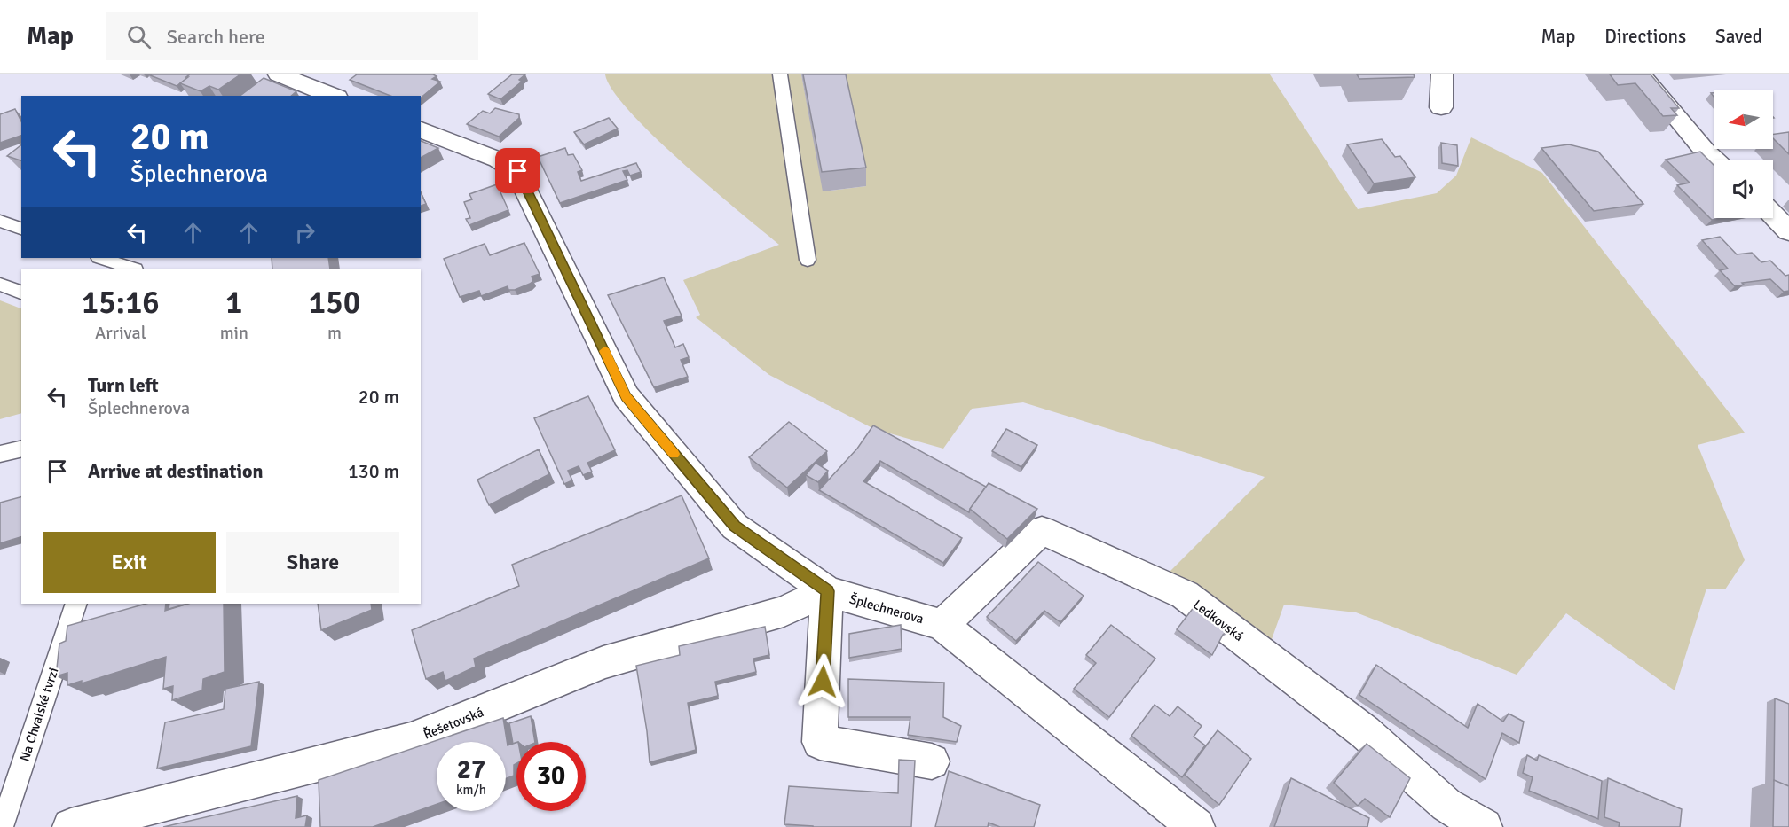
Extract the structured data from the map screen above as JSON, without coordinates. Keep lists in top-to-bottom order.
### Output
{
  "streets": {
    "street": ["Šplechnerova", "Ledkovská", "Řešetovská"],
    "lane": ["Na Chvalské tvrzi"]
  },
  "crossings": [
    ["Šplechnerova", "Ledkovská"],
    ["Šplechnerova", "Řešetovská"]
  ],
  "north": "left",
  "page": {
    "header": "Map",
    "search": "Search here",
    "nav": ["Map", "Directions", "Saved"],
    "turn": ["20 m", "Šplechnerova"],
    "eta": [
      "15:16",
      "Arrival",
      "1",
      "min",
      "150",
      "m"
    ],
    "list": [
      {
        "name": "Turn left",
        "note": "Šplechnerova",
        "value": "20 m"
      },
      {
        "name": "Arrive at destination",
        "value": "130 m"
      }
    ],
    "buttons": ["Exit", "Share"],
    "speed": "27 km/h",
    "limit": "30"
  }
}
